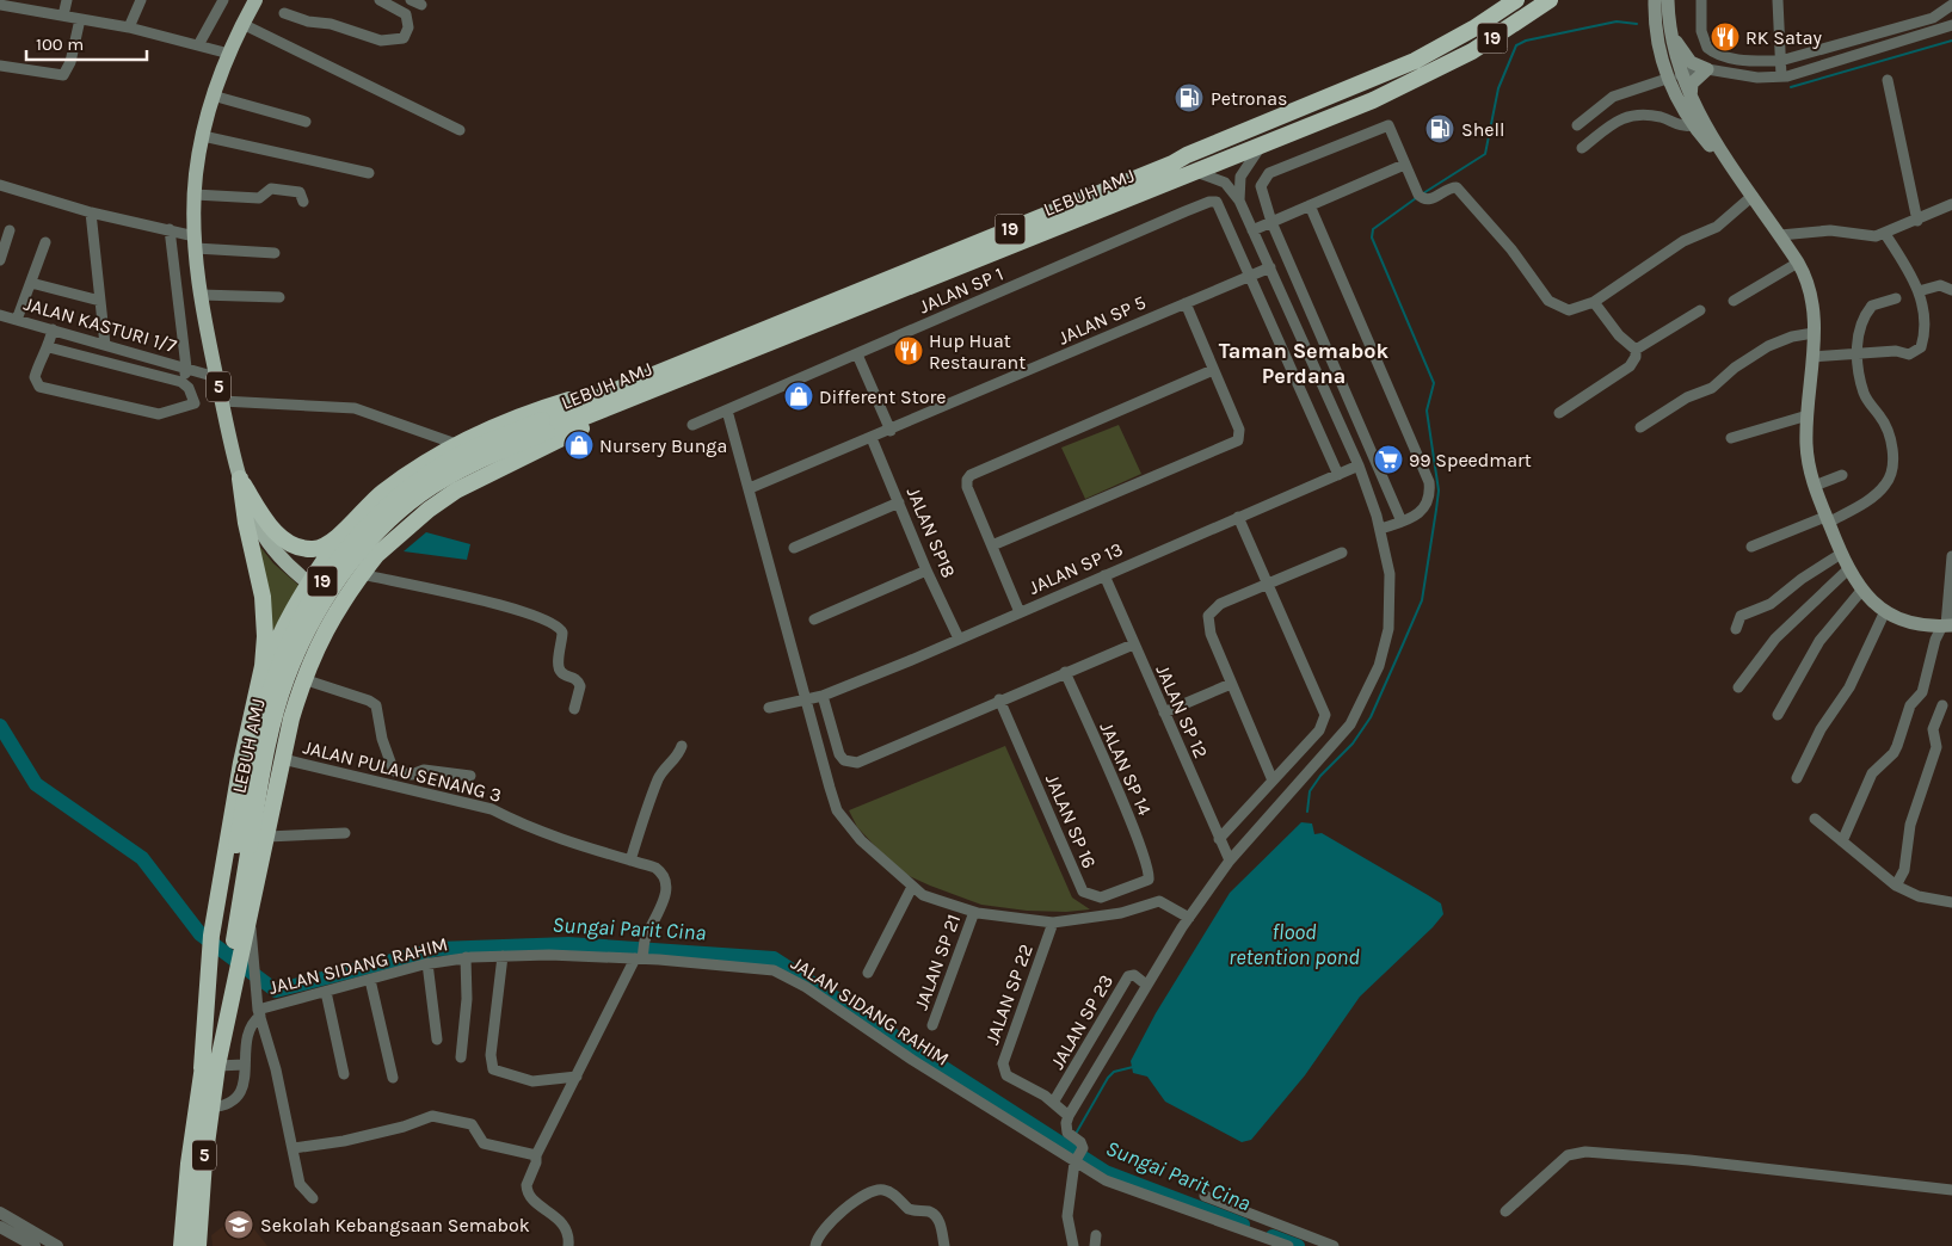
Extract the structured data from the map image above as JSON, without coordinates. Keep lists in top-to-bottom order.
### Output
{
  "streets": {
    "highway": ["19", "LEBUH AMJ", "5"],
    "street": [
      "JALAN SP 1",
      "JALAN SP 5",
      "JALAN KASTURI 1/7",
      "JALAN SP18",
      "JALAN SP 13",
      "JALAN SP 12",
      "JALAN SP 14",
      "JALAN PULAU SENANG 3",
      "JALAN SP 16",
      "JALAN SP 21",
      "JALAN SIDANG RAHIM",
      "JALAN SP 22",
      "JALAN SP 23"
    ]
  },
  "crossings": [
    ["JALAN SP 1", "JALAN SP 5"],
    ["JALAN SP 5", "JALAN SP18"],
    ["JALAN KASTURI 1/7", "5"],
    ["JALAN SP18", "JALAN SP 13"],
    ["JALAN SP 13", "JALAN SP 12"],
    ["JALAN SP 14", "JALAN SP 16"],
    ["JALAN PULAU SENANG 3", "JALAN SIDANG RAHIM"],
    ["JALAN SP 22", "JALAN SP 23"]
  ],
  "districts": ["Taman Semabok Perdana"],
  "water": ["Sungai Parit Cina", "flood retention pond"],
  "places": {
    "restaurant": ["RK Satay", "Hup Huat Restaurant"],
    "fuel station": ["Petronas", "Shell"],
    "shop": ["Different Store", "Nursery Bunga"],
    "supermarket": ["99 Speedmart"],
    "school or university": ["Sekolah Kebangsaan Semabok"]
  },
  "scale_bar": "100 m"
}
